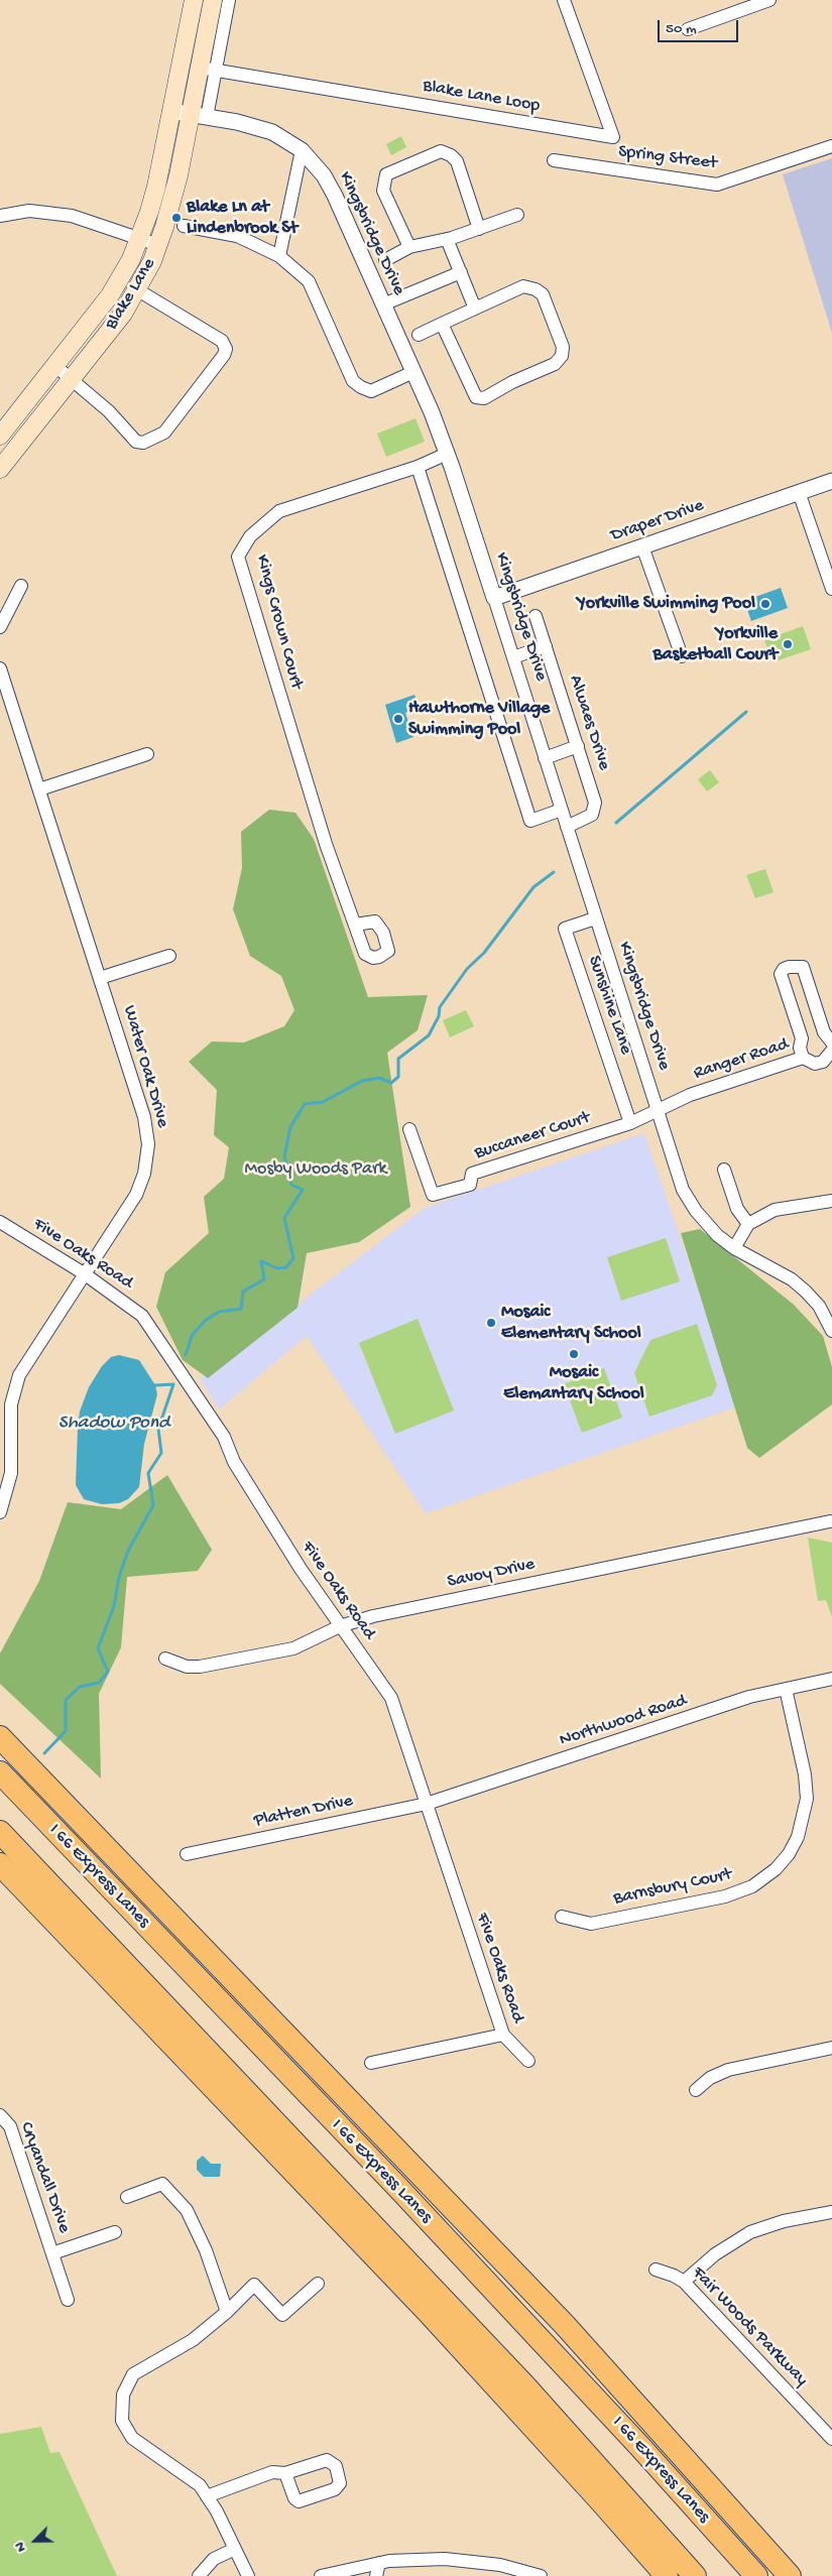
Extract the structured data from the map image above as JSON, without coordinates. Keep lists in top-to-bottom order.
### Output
{
  "streets": {
    "highway": ["I 66 Express Lanes"],
    "main road": ["Blake Lane"],
    "street": [
      "Blake Lane Loop",
      "Spring Street",
      "Kingsbridge Drive",
      "Draper Drive",
      "Kings Crown Court",
      "Alwaes Drive",
      "Sunshine Lane",
      "Ranger Road",
      "Water Oak Drive",
      "Buccaneer Court",
      "Five Oaks Road",
      "Savoy Drive",
      "Northwood Road",
      "Platten Drive",
      "Barnsbury Court",
      "Cryandall Drive",
      "Fair Woods Parkway"
    ]
  },
  "crossings": [
    ["Blake Lane Loop", "Blake Lane"],
    ["Kingsbridge Drive", "Blake Lane"],
    ["Kingsbridge Drive", "Draper Drive"],
    ["Kingsbridge Drive", "Kings Crown Court"],
    ["Kingsbridge Drive", "Alwaes Drive"],
    ["Kingsbridge Drive", "Sunshine Lane"],
    ["Kingsbridge Drive", "Ranger Road"],
    ["Kingsbridge Drive", "Buccaneer Court"],
    ["Sunshine Lane", "Buccaneer Court"],
    ["Ranger Road", "Buccaneer Court"],
    ["Water Oak Drive", "Five Oaks Road"],
    ["Five Oaks Road", "Savoy Drive"],
    ["Five Oaks Road", "Northwood Road"],
    ["Five Oaks Road", "Platten Drive"],
    ["Northwood Road", "Platten Drive"],
    ["Northwood Road", "Barnsbury Court"]
  ],
  "water": ["Shadow Pond"],
  "parks": ["Mosby Woods Park"],
  "places": [
    "Blake Ln at Lindenbrook St",
    "Yorkville Swimming Pool",
    "Yorkville Basketball Court",
    "Hawthorne Village Swimming Pool",
    "Mosaic Elementary School",
    "Mosaic Elemantary School"
  ],
  "scale_bar": "50 m",
  "north": "bottom left"
}
